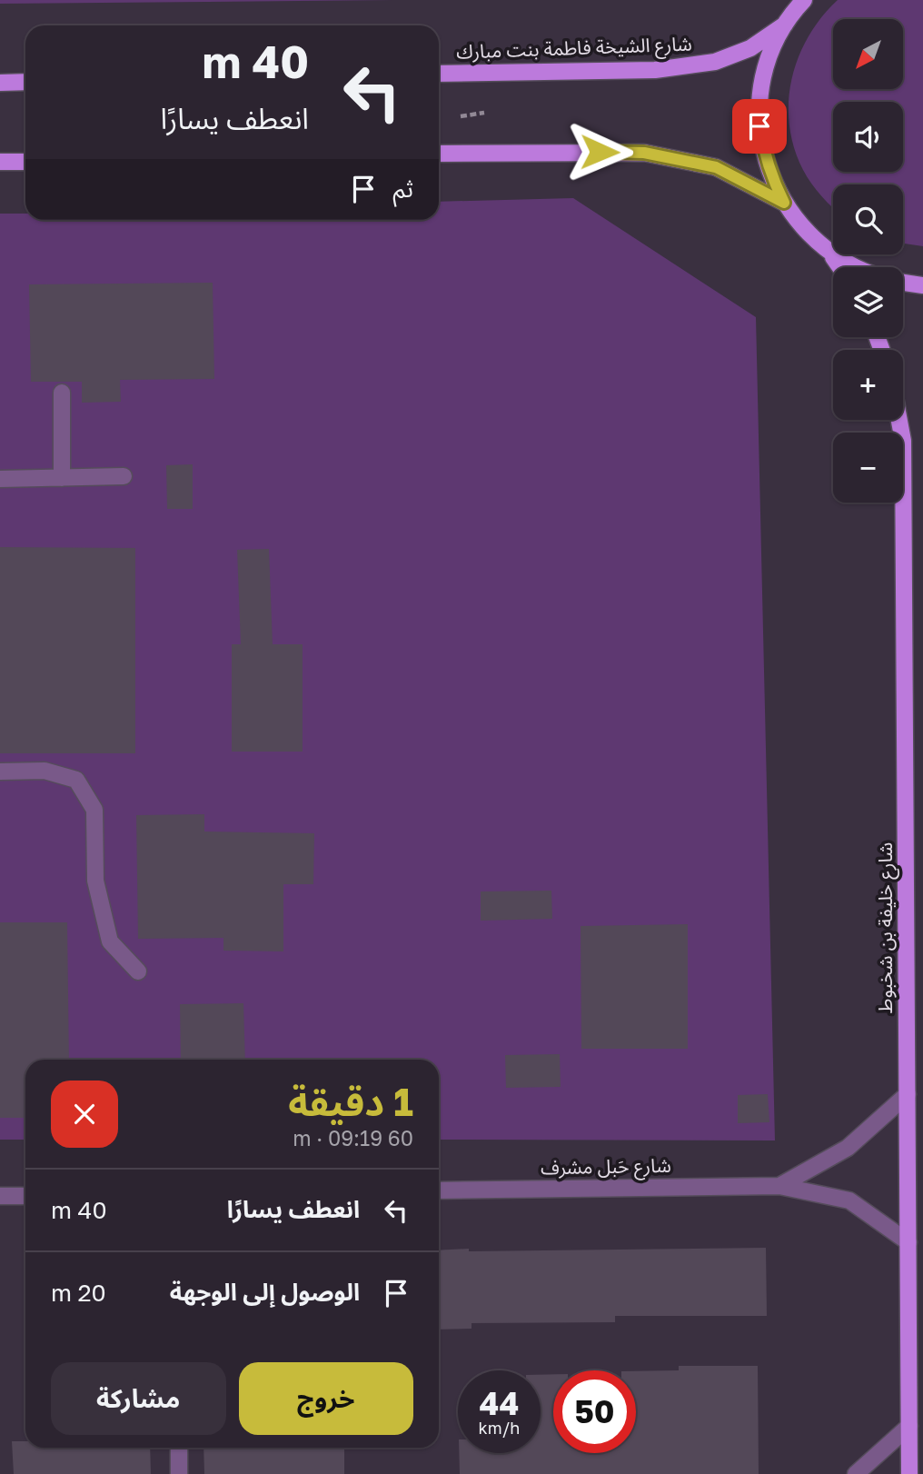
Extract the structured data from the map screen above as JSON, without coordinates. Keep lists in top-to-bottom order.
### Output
{
  "streets": {
    "main road": ["شارع الشيخة فاطمة بنت مبارك", "شارع خليفة بن شخبوط"],
    "street": ["شارع حَبل مشرف"]
  },
  "crossings": [
    ["شارع خليفة بن شخبوط", "شارع حَبل مشرف"]
  ],
  "north": "bottom left",
  "page": {
    "map_buttons": ["+", "−"],
    "turn": ["40 m", "انعطف يسارًا"],
    "then": "ثم",
    "heading": ["1 دقيقة", "60 m · 09:19"],
    "list": [
      {
        "name": "انعطف يسارًا",
        "value": "40 m"
      },
      {
        "name": "الوصول إلى الوجهة",
        "value": "20 m"
      }
    ],
    "buttons": ["خروج", "مشاركة"],
    "speed": "44 km/h",
    "limit": "50"
  }
}
